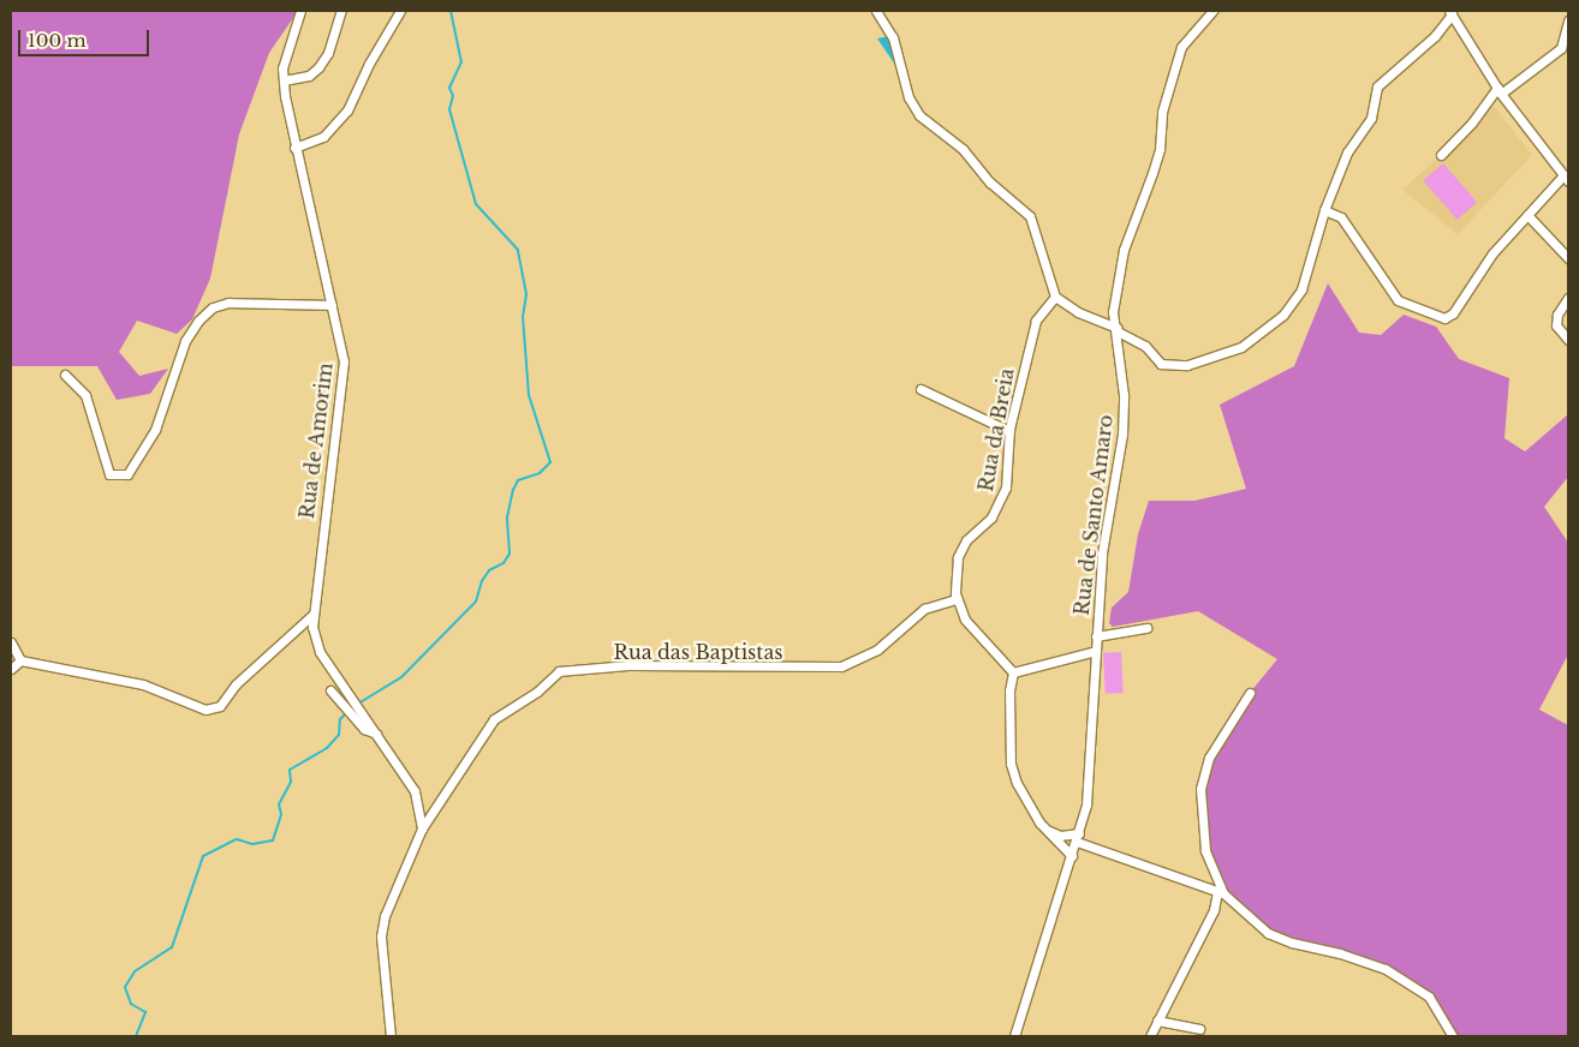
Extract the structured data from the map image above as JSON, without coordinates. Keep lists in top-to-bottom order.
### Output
{
  "streets": {
    "street": [
      "Rua da Breia",
      "Rua de Amorim",
      "Rua de Santo Amaro",
      "Rua das Baptistas"
    ]
  },
  "crossings": [
    ["Rua da Breia", "Rua das Baptistas"],
    ["Rua de Amorim", "Rua das Baptistas"]
  ],
  "scale_bar": "100 m"
}
